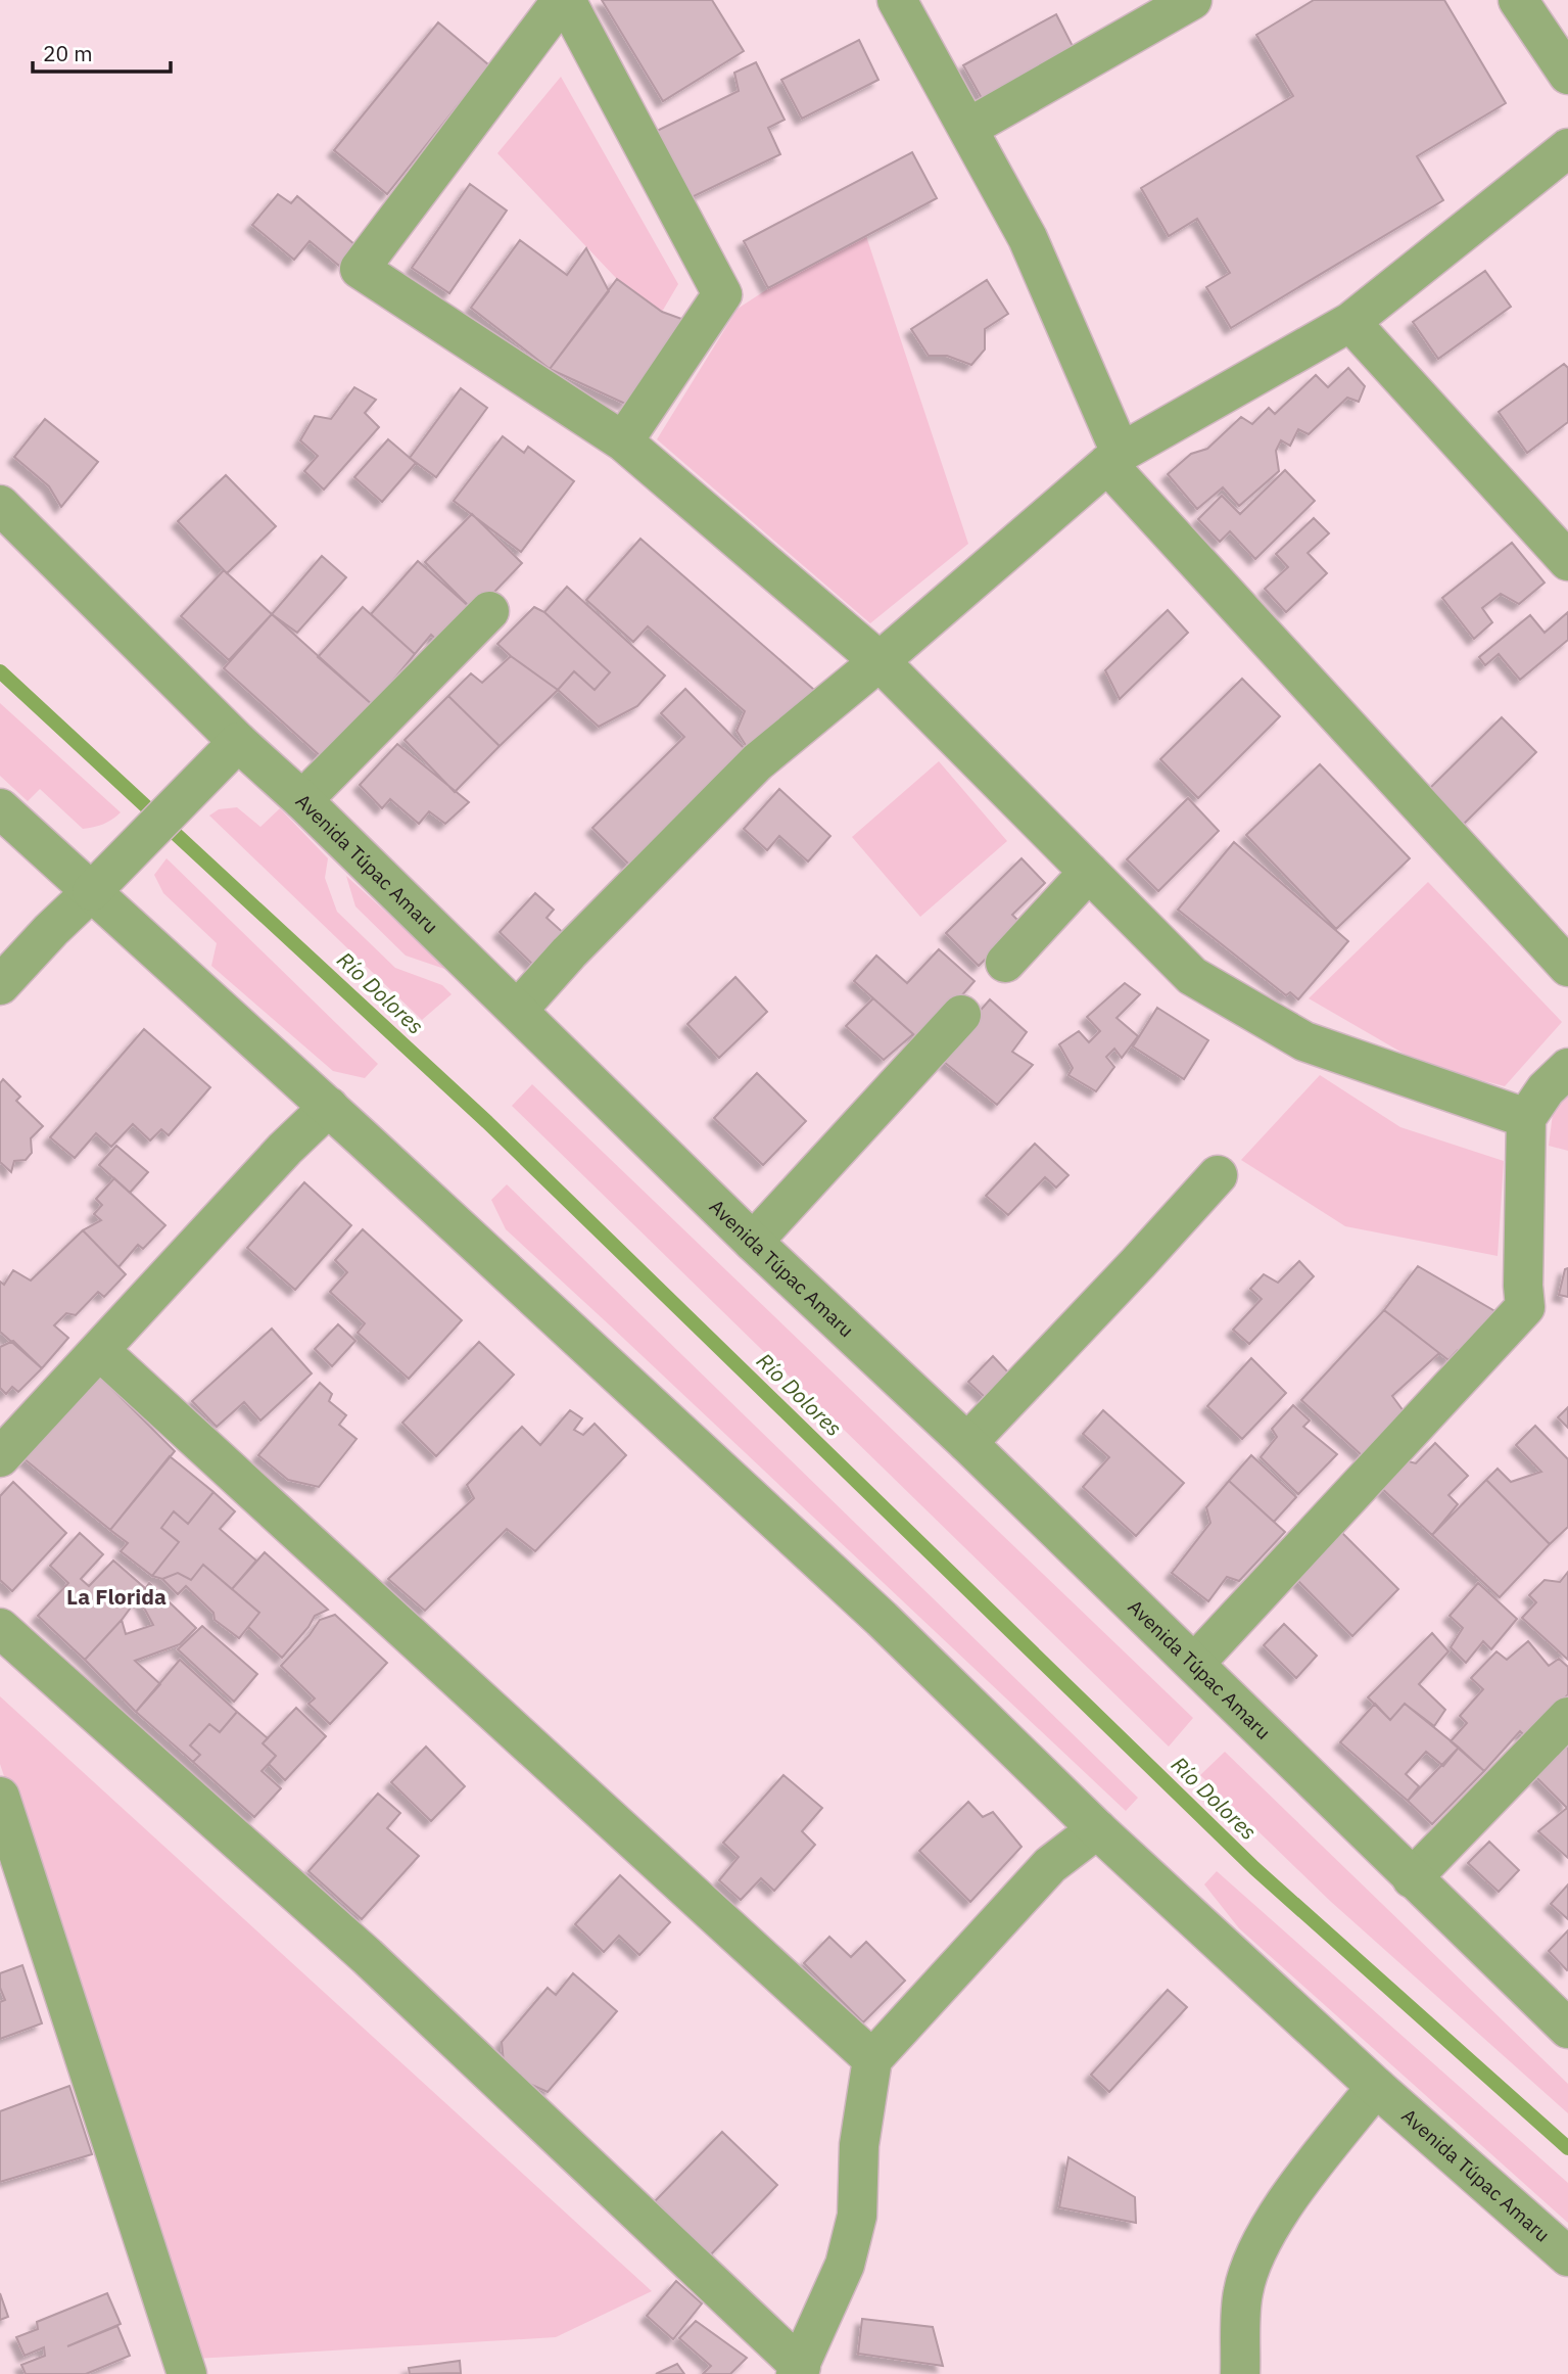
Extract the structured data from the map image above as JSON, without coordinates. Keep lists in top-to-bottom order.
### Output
{
  "streets": {
    "street": ["Avenida Túpac Amaru"]
  },
  "districts": ["La Florida"],
  "water": ["Río Dolores"],
  "scale_bar": "20 m"
}
